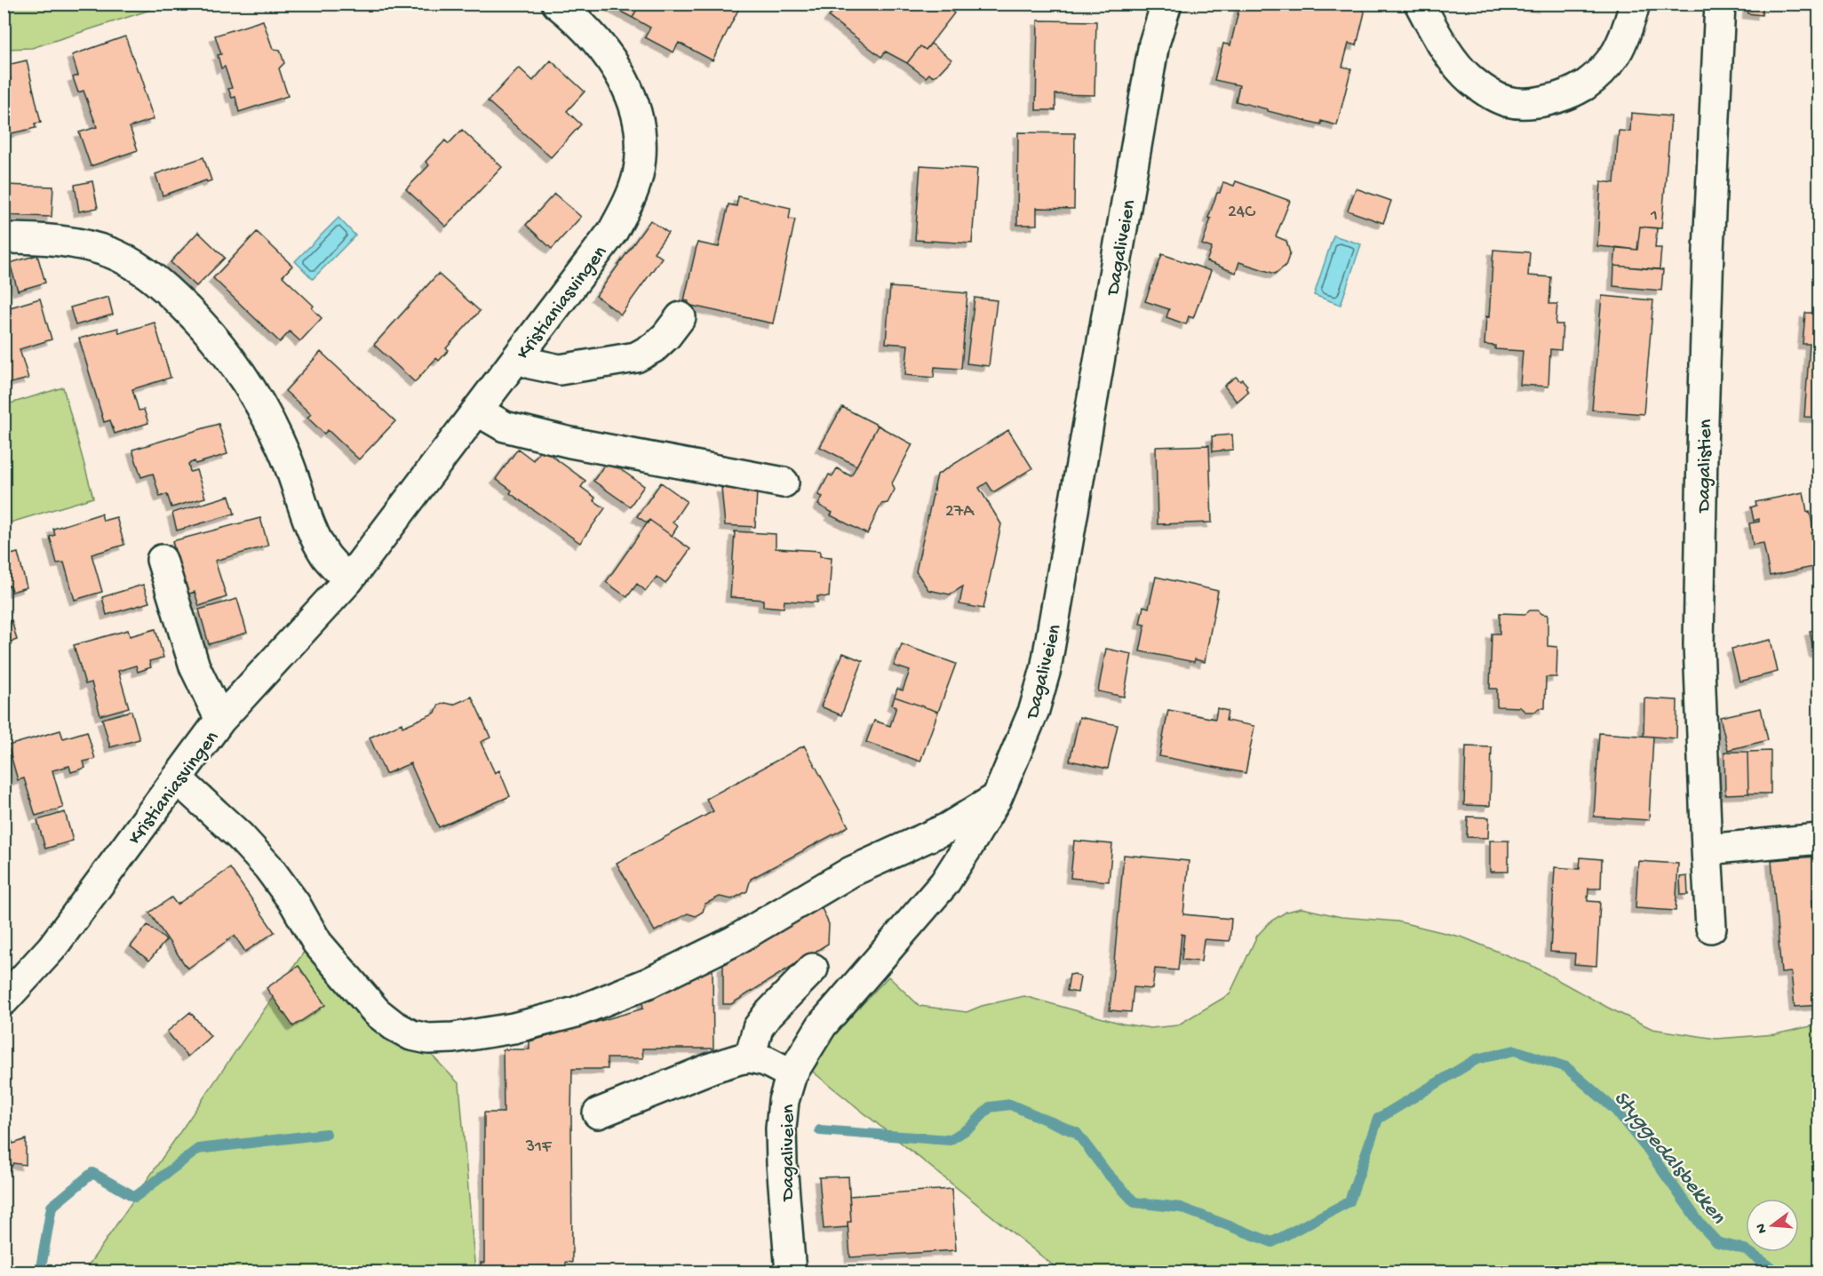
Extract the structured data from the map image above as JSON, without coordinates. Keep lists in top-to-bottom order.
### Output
{
  "streets": {
    "street": ["Dagaliveien", "Kristianiasvingen", "Dagalistien"]
  },
  "water": ["Styggedalsbekken"],
  "house_numbers": [
    "24C",
    "1",
    "27A",
    "31F"
  ],
  "north": "left"
}
